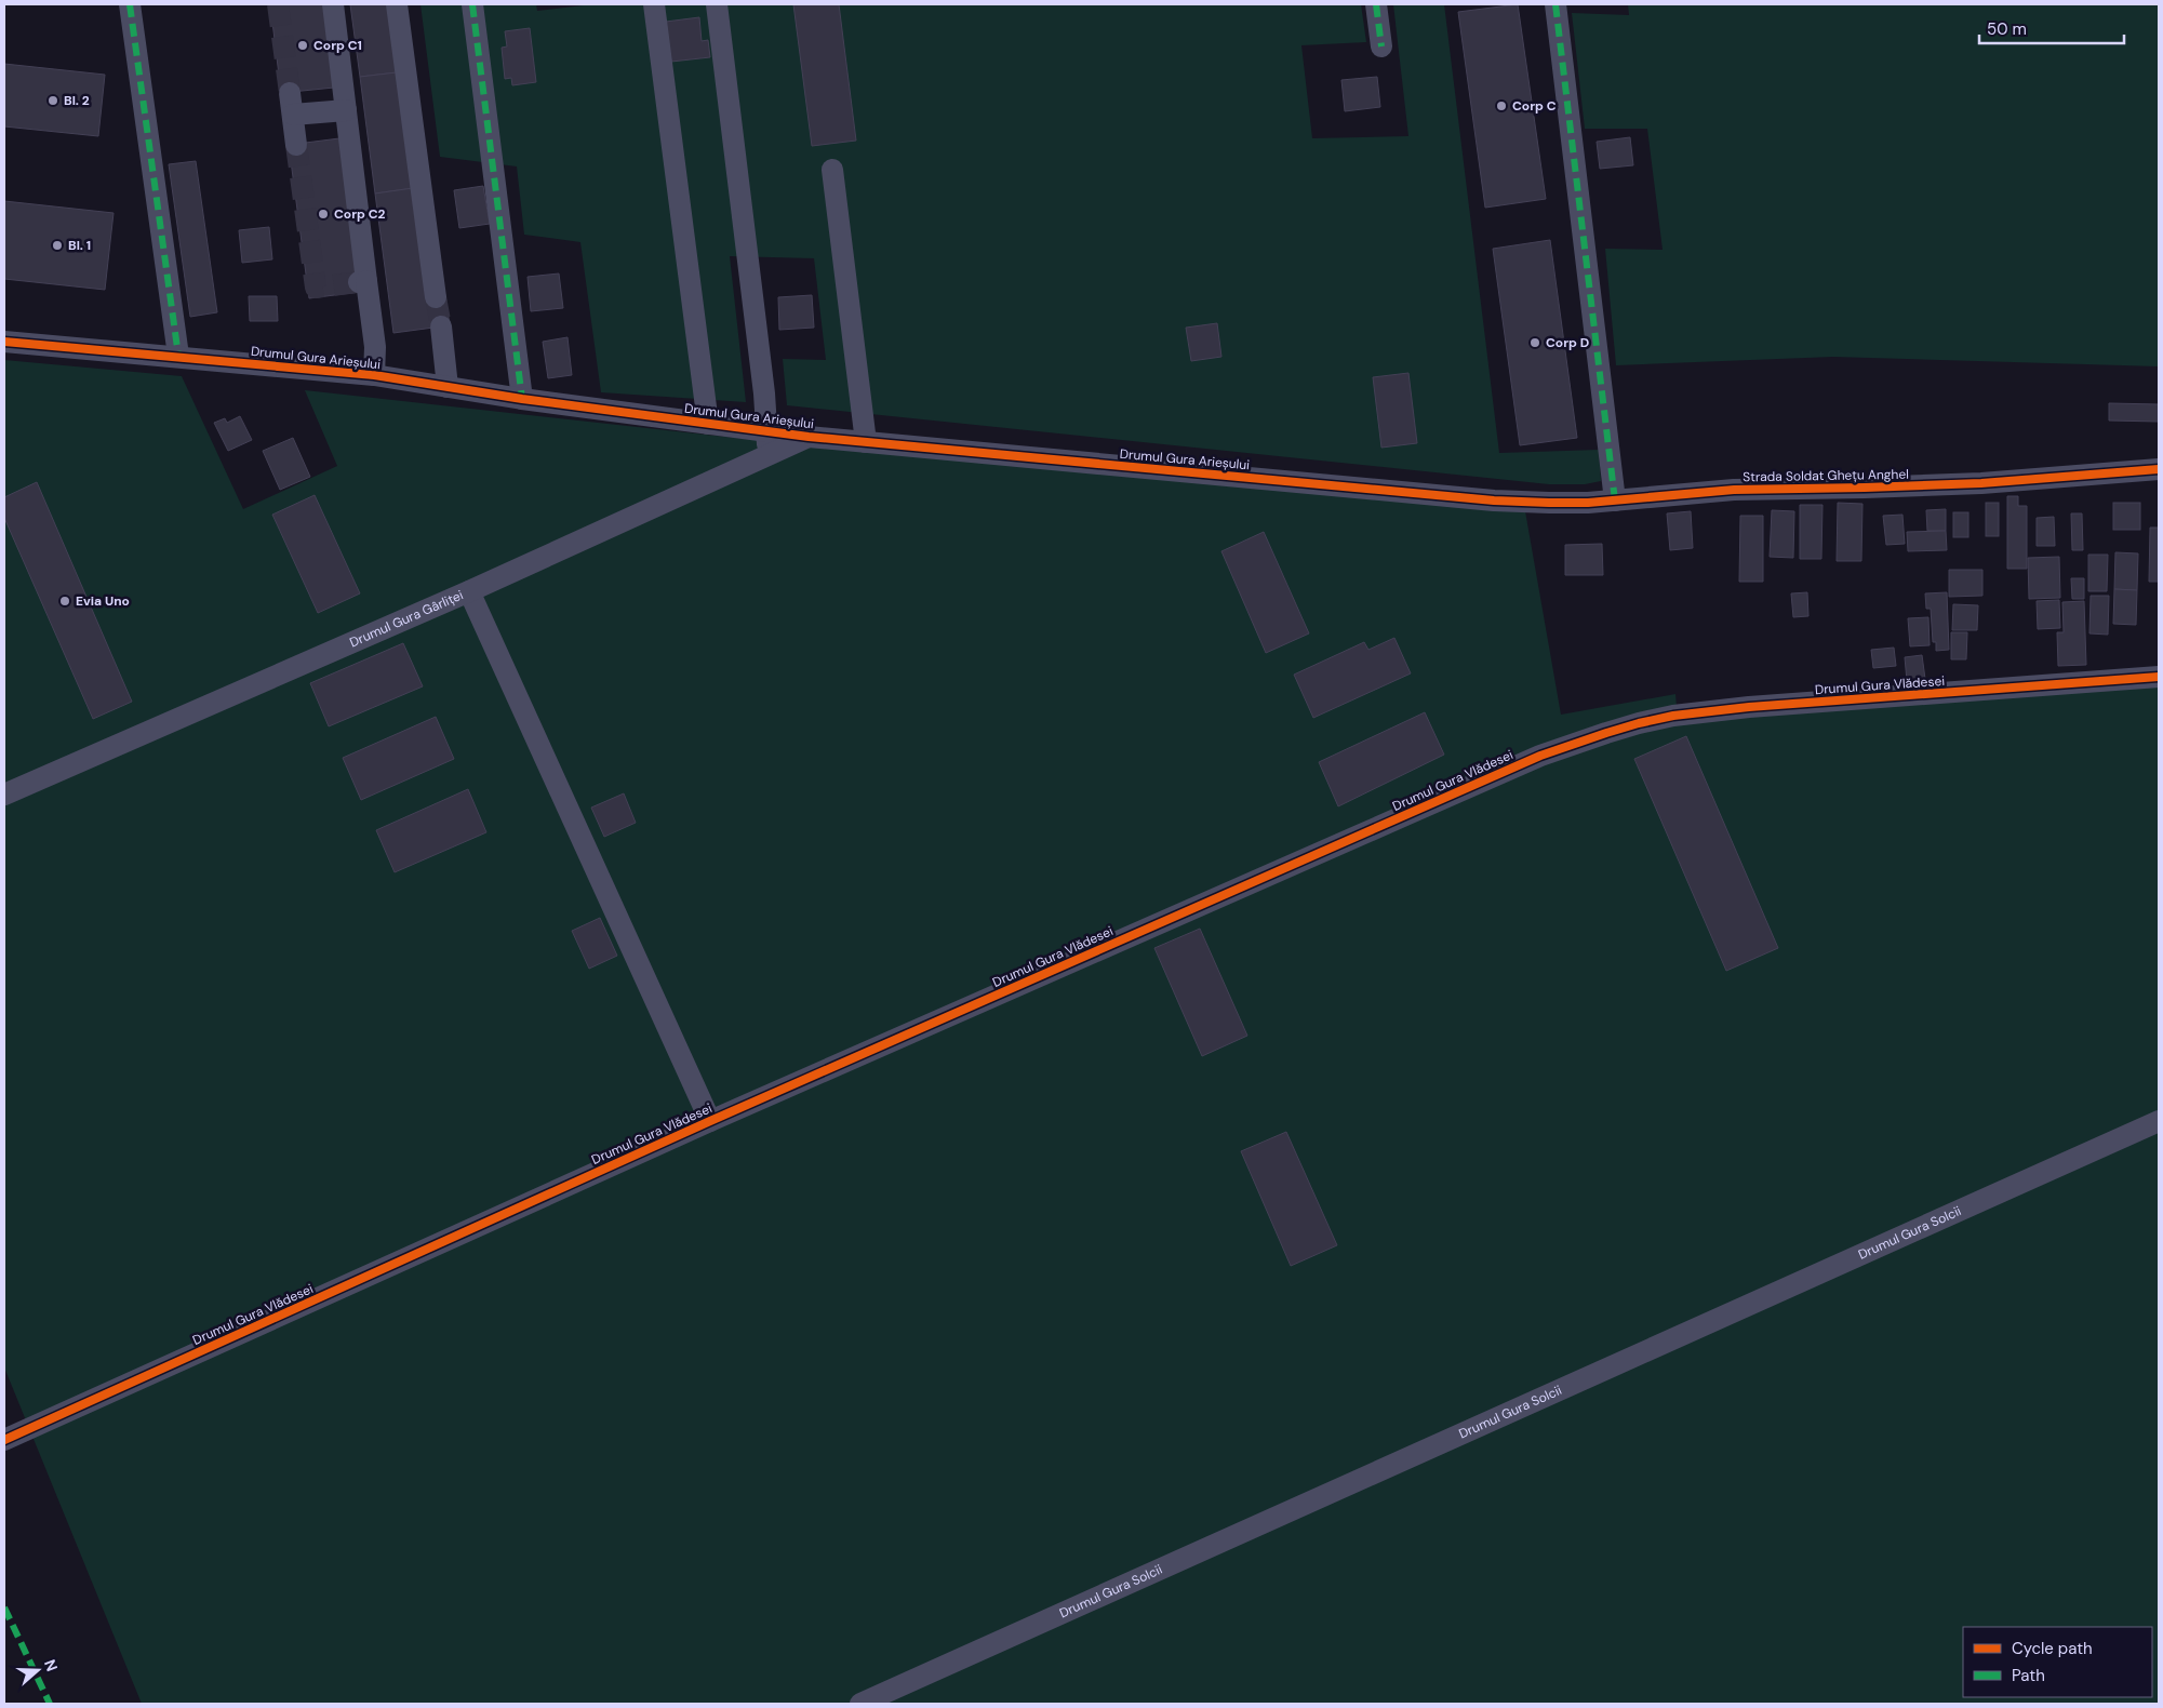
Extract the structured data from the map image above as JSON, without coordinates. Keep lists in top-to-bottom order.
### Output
{
  "streets": {
    "street": [
      "Drumul Gura Arieșului",
      "Strada Soldat Ghețu Anghel",
      "Drumul Gura Gârliței",
      "Drumul Gura Vlădesei",
      "Drumul Gura Solcii"
    ]
  },
  "crossings": [
    ["Drumul Gura Arieșului", "Strada Soldat Ghețu Anghel"],
    ["Drumul Gura Arieșului", "Drumul Gura Gârliței"]
  ],
  "places": [
    "Corp C1",
    "Bl. 2",
    "Corp C",
    "Corp C2",
    "Bl. 1",
    "Corp D",
    "Evia Uno"
  ],
  "legend": ["Cycle path", "Path"],
  "scale_bar": "50 m",
  "north": "right"
}
